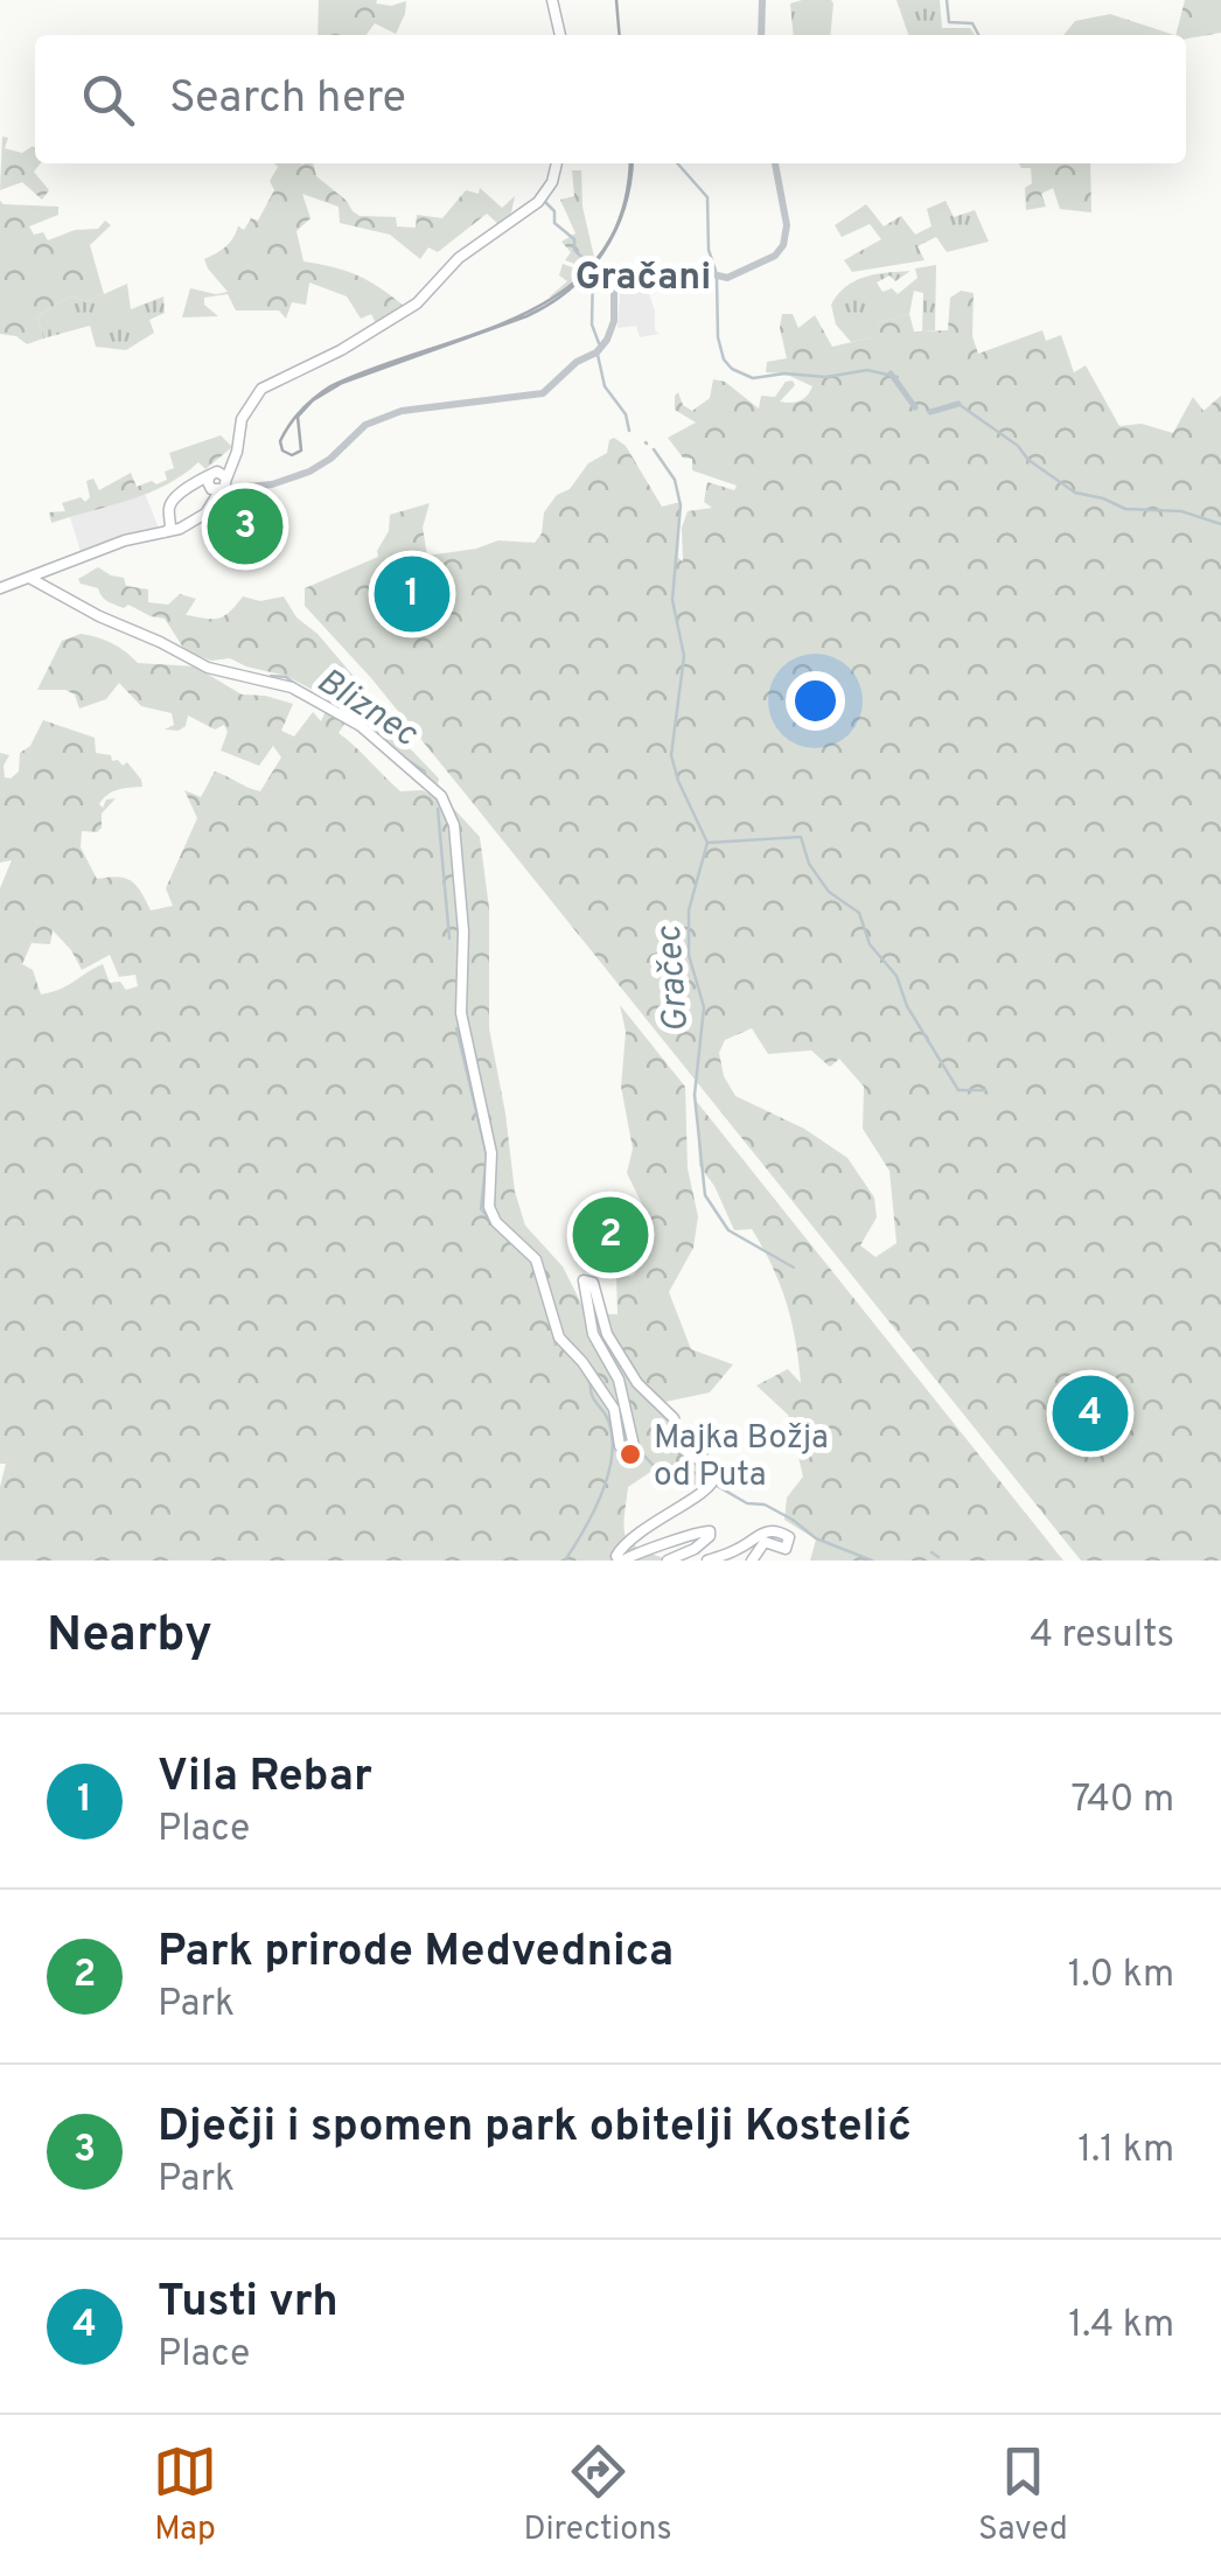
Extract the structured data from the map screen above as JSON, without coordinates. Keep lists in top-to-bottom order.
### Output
{
  "districts": ["Gračani"],
  "water": ["Bliznec", "Gračec"],
  "places": ["Majka Božja od Puta"],
  "page": {
    "search": "Search here",
    "pins": [
      "3",
      "1",
      "2",
      "4"
    ],
    "heading": ["Nearby", "4 results"],
    "list": [
      {
        "mark": "1",
        "name": "Vila Rebar",
        "note": "Place",
        "value": "740 m"
      },
      {
        "mark": "2",
        "name": "Park prirode Medvednica",
        "note": "Park",
        "value": "1.0 km"
      },
      {
        "mark": "3",
        "name": "Dječji i spomen park obitelji Kostelić",
        "note": "Park",
        "value": "1.1 km"
      },
      {
        "mark": "4",
        "name": "Tusti vrh",
        "note": "Place",
        "value": "1.4 km"
      }
    ],
    "nav": ["Map", "Directions", "Saved"]
  }
}
